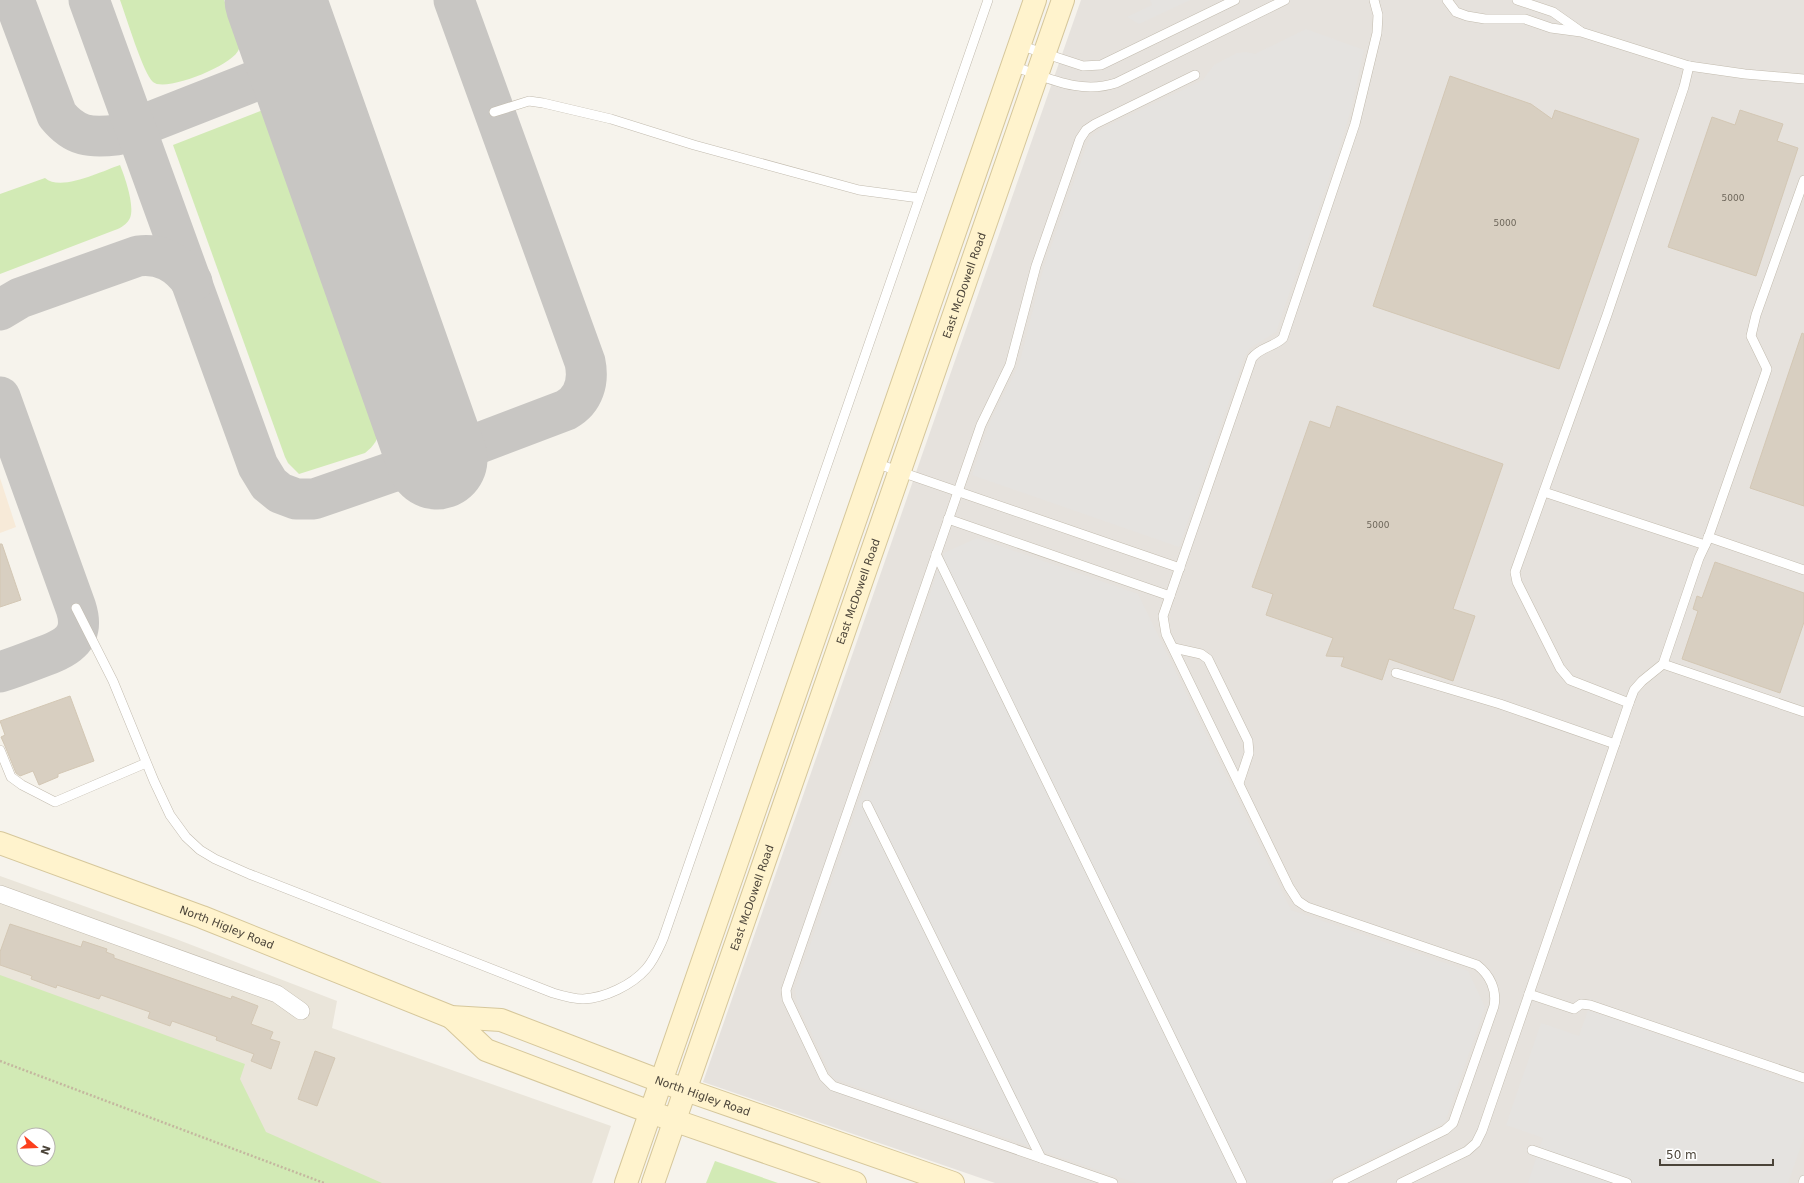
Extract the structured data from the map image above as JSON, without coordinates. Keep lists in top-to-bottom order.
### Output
{
  "streets": {
    "main road": ["East McDowell Road", "North Higley Road"]
  },
  "crossings": [
    ["East McDowell Road", "North Higley Road"]
  ],
  "house_numbers": ["5000", "5000", "5000"],
  "scale_bar": "50 m",
  "north": "right"
}
